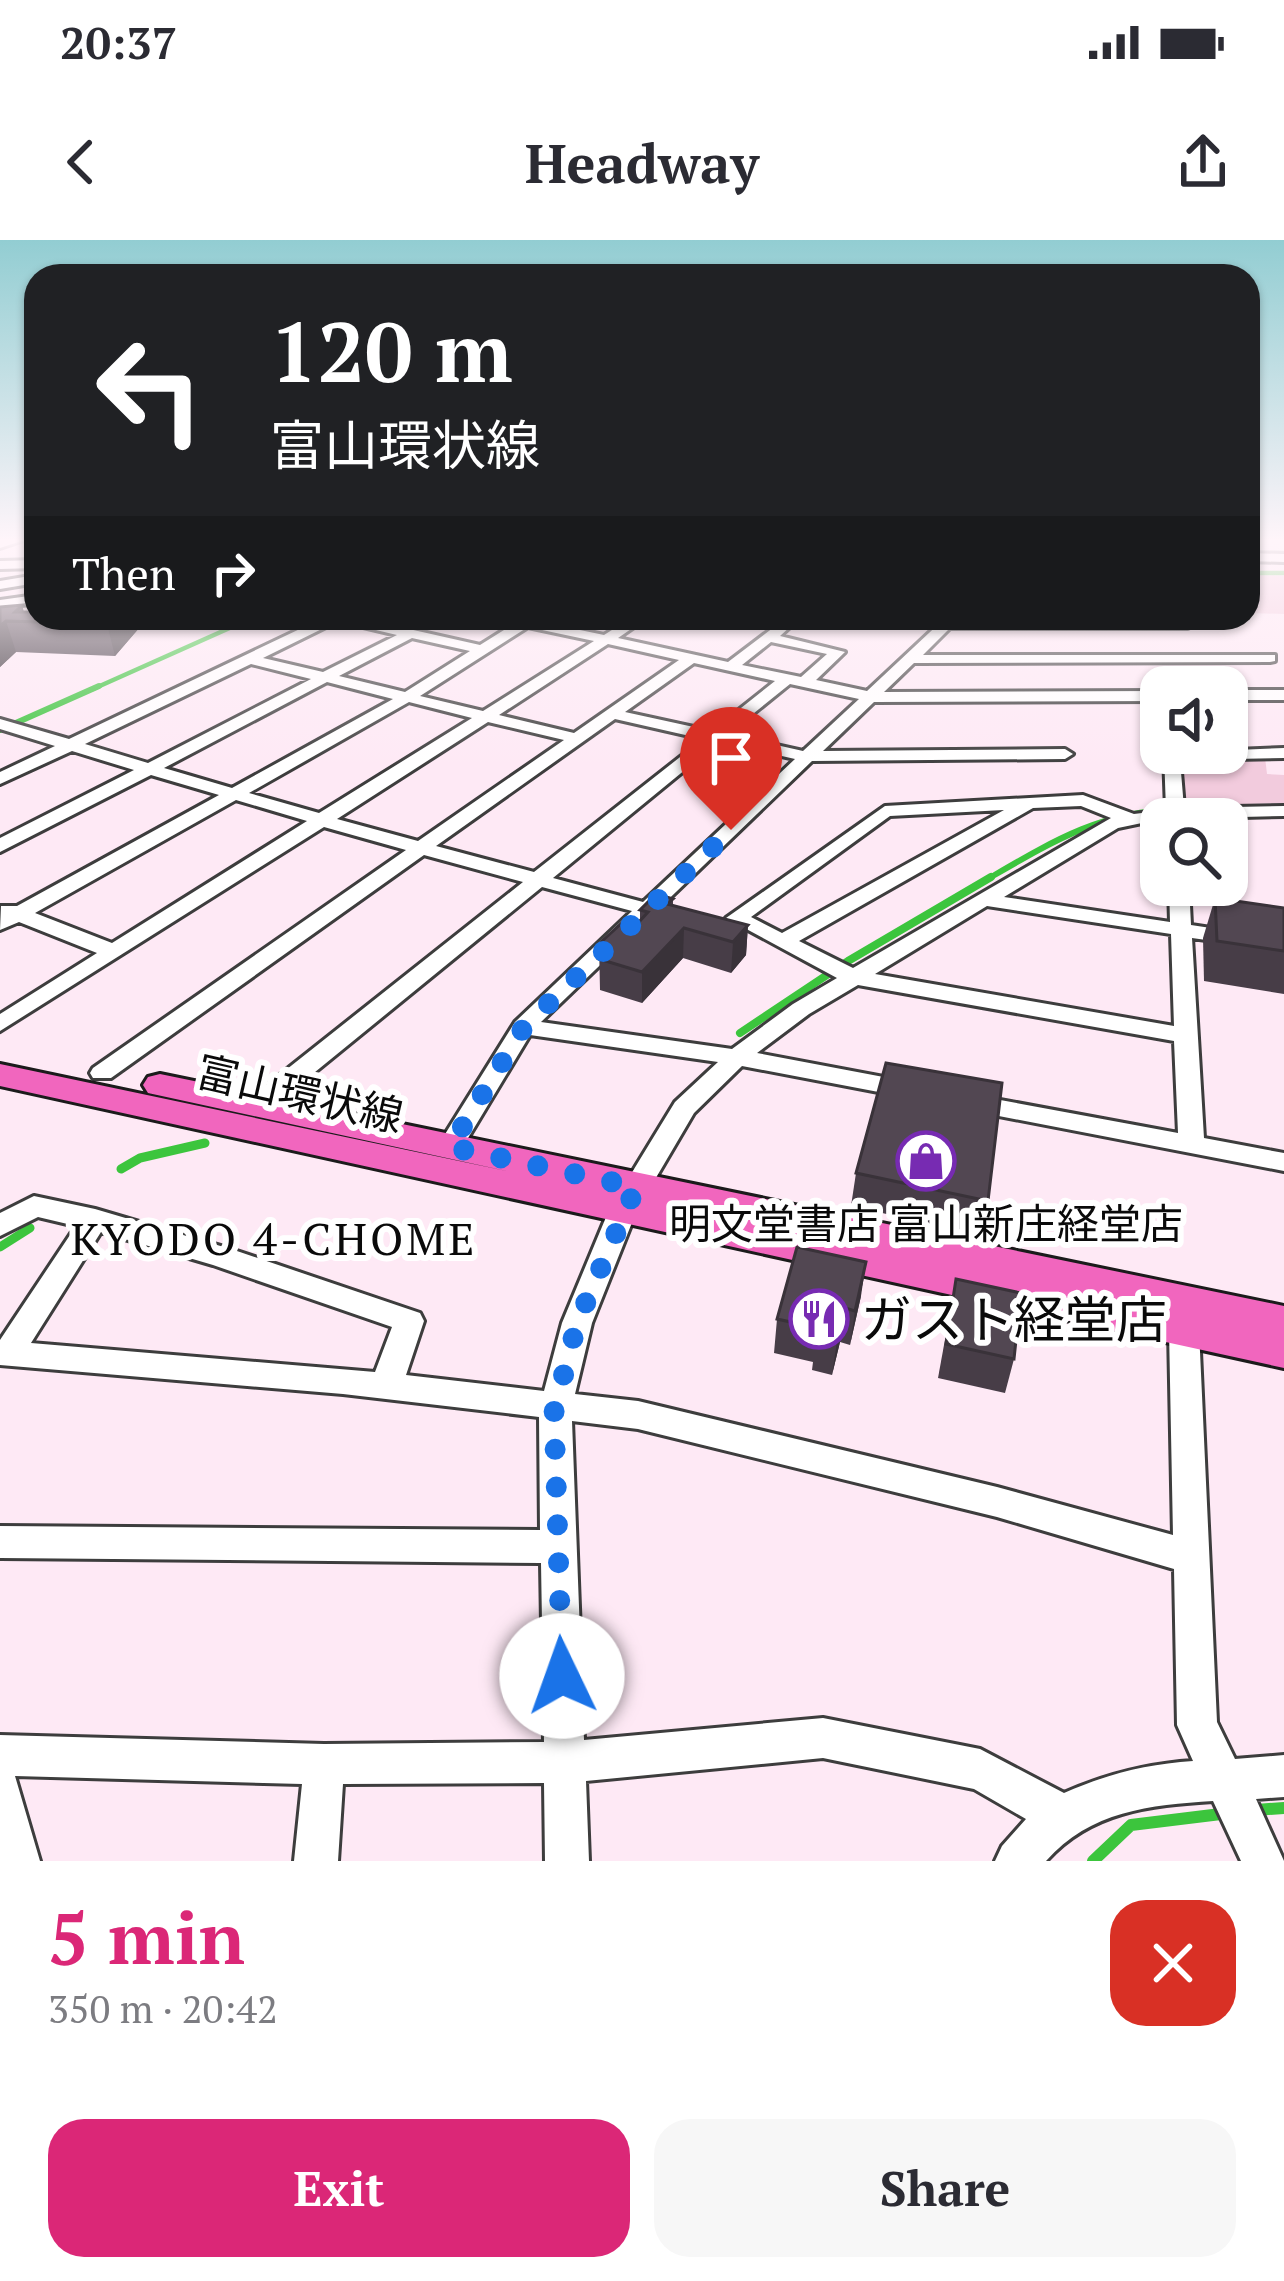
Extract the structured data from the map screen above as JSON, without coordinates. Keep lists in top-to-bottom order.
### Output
{
  "streets": {
    "main road": ["富山環状線"]
  },
  "districts": ["KYODO 4-CHOME"],
  "places": {
    "shop": ["明文堂書店 富山新庄経堂店"],
    "restaurant": ["ガスト経堂店"]
  },
  "page": {
    "status": "20:37",
    "header": "Headway",
    "turn": ["120 m", "富山環状線"],
    "then": "Then",
    "heading": ["5 min", "350 m · 20:42"],
    "buttons": ["Exit", "Share"]
  }
}
